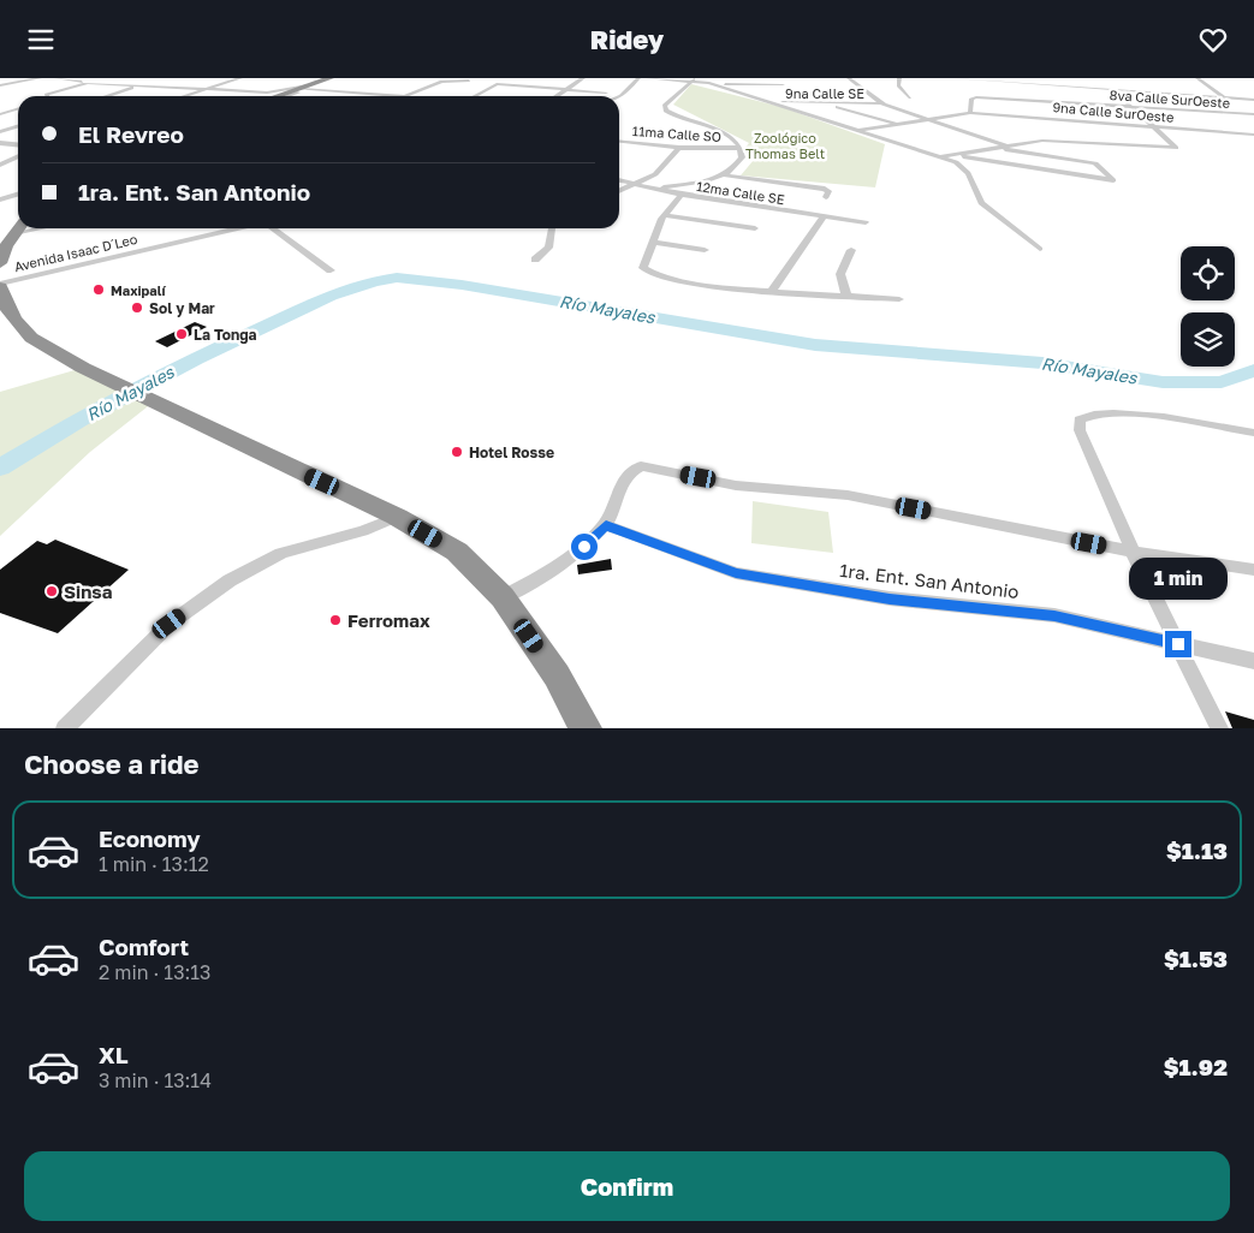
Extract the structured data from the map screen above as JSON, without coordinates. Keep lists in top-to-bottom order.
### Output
{
  "streets": {
    "street": [
      "9na Calle SE",
      "8va Calle SurOeste",
      "9na Calle SurOeste",
      "11ma Calle SO",
      "12ma Calle SE",
      "Avenida Isaac D´Leo",
      "1ra. Ent. San Antonio"
    ]
  },
  "crossings": [
    ["8va Calle SurOeste", "9na Calle SurOeste"]
  ],
  "water": ["Río Mayales"],
  "parks": ["Zoológico Thomas Belt"],
  "places": [
    "Maxipalí",
    "Sol y Mar",
    "La Tonga",
    "Hotel Rosse",
    "Sinsa",
    "Ferromax"
  ],
  "page": {
    "header": "Ridey",
    "banner": ["El Revreo", "1ra. Ent. San Antonio"],
    "bubble": "1 min",
    "heading": "Choose a ride",
    "list": [
      {
        "name": "Economy",
        "note": "1 min · 13:12",
        "value": "$1.13"
      },
      {
        "name": "Comfort",
        "note": "2 min · 13:13",
        "value": "$1.53"
      },
      {
        "name": "XL",
        "note": "3 min · 13:14",
        "value": "$1.92"
      }
    ],
    "buttons": "Confirm"
  }
}
